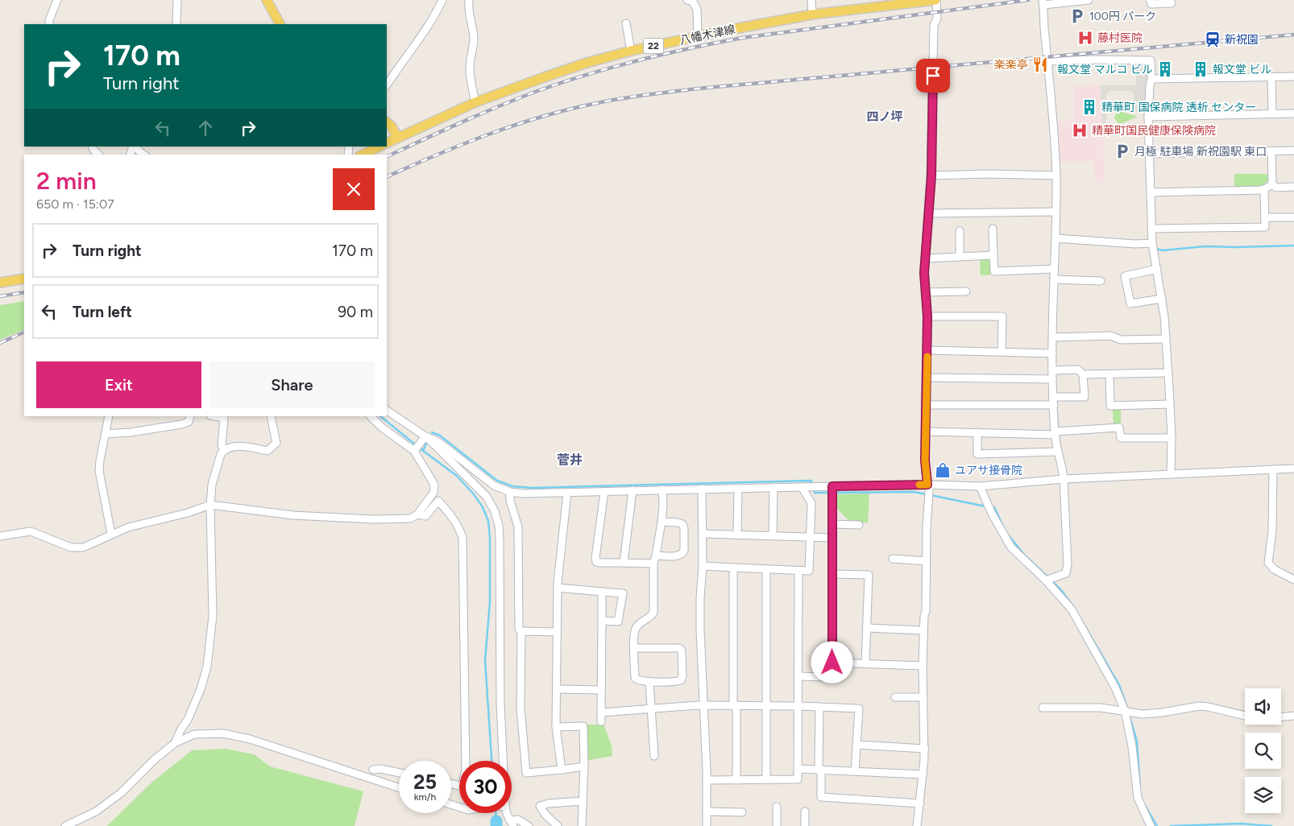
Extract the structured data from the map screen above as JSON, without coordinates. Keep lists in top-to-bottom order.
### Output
{
  "streets": {
    "main road": ["八幡木津線", "22"]
  },
  "districts": ["四ノ坪", "菅井"],
  "places": {
    "parking": ["100円 パーク", "月極 駐車場 新祝園駅 東口"],
    "hospital": ["藤村医院", "精華町国民健康保険病院"],
    "station": ["新祝園"],
    "restaurant": ["楽楽亭"],
    "building": ["報文堂 マルコ ビル", "報文堂 ビル", "精華町 国保病院 透析 センター"],
    "shop": ["ユアサ接骨院"]
  },
  "page": {
    "turn": ["170 m", "Turn right"],
    "heading": ["2 min", "650 m · 15:07"],
    "list": [
      {
        "name": "Turn right",
        "value": "170 m"
      },
      {
        "name": "Turn left",
        "value": "90 m"
      }
    ],
    "buttons": ["Exit", "Share"],
    "speed": "25 km/h",
    "limit": "30"
  }
}
